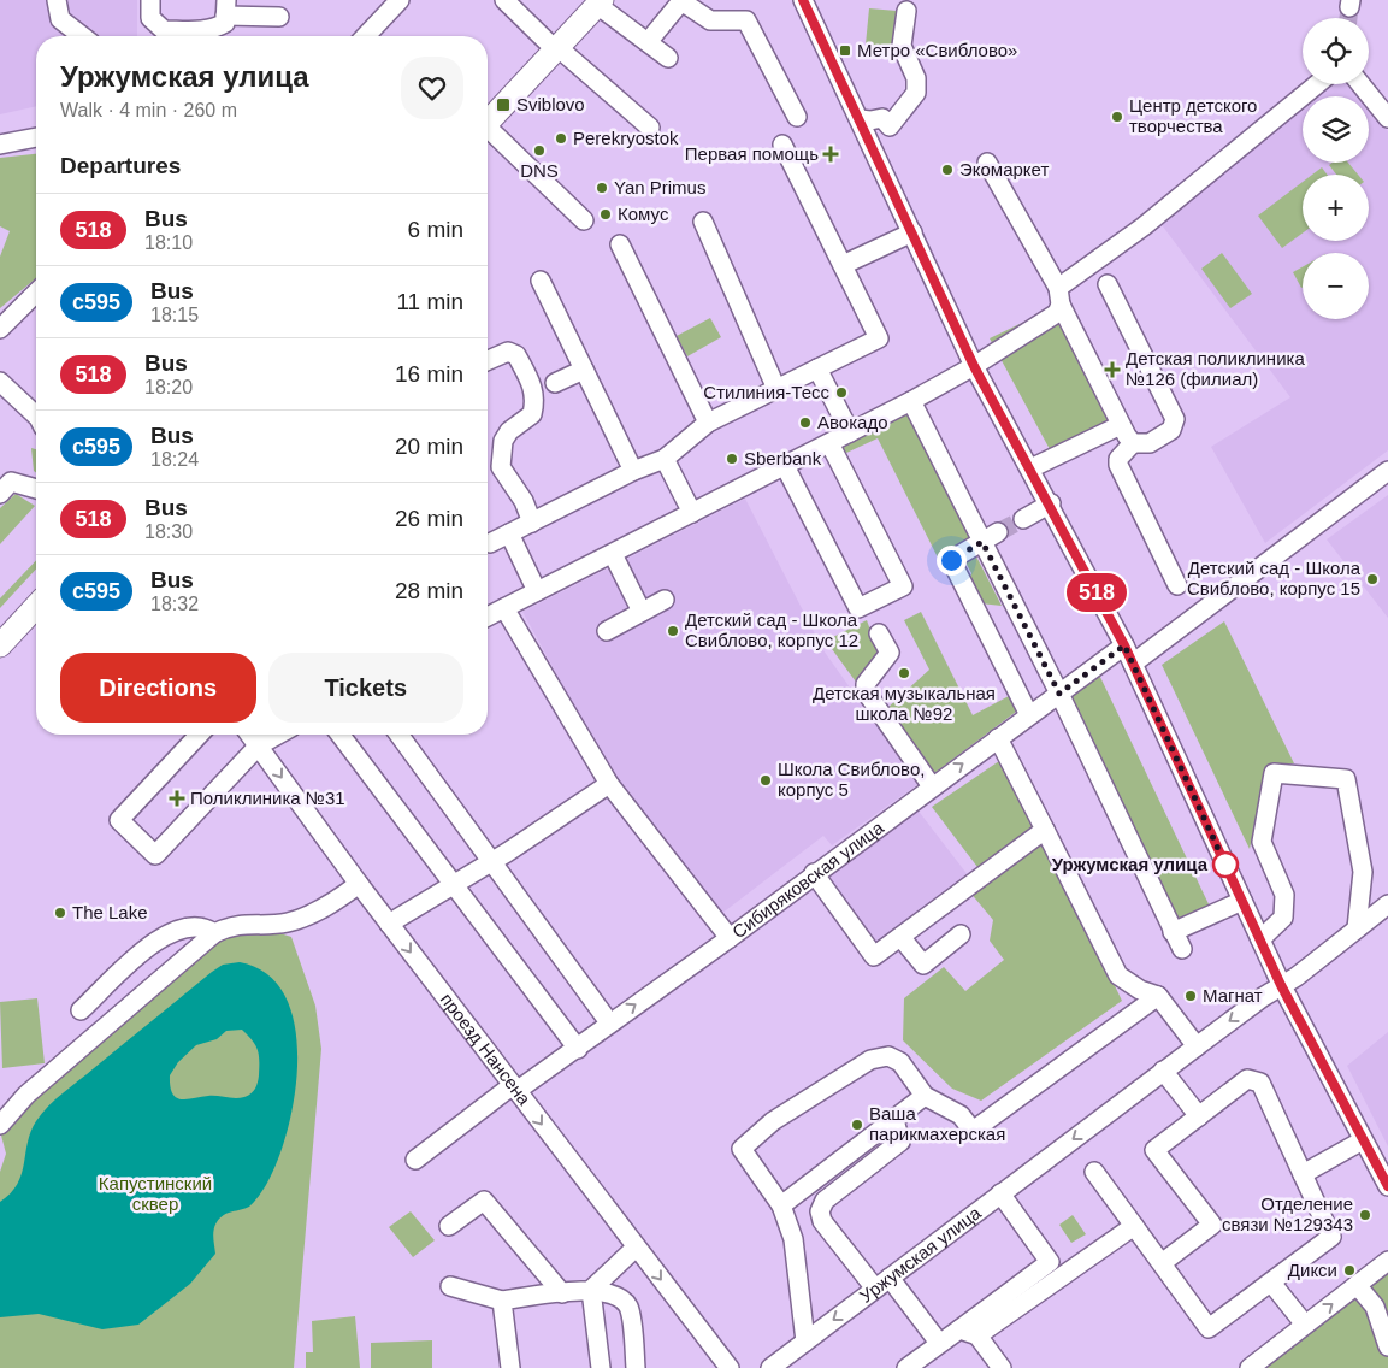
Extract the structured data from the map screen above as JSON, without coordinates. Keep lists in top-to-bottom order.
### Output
{
  "streets": {
    "street": ["Сибиряковская улица", "проезд Нансена", "Уржумская улица"]
  },
  "crossings": [
    ["Сибиряковская улица", "проезд Нансена"]
  ],
  "parks": ["Капустинский сквер"],
  "places": {
    "transit": ["Метро «Свиблово»", "Sviblovo"],
    "other": [
      "Центр детского творчества",
      "Perekryostok",
      "DNS",
      "Экомаркет",
      "Yan Primus",
      "Комус",
      "Стилиния-Тесс",
      "Авокадо",
      "Sberbank",
      "Детский сад - Школа Свиблово, корпус 15",
      "Детский сад - Школа Свиблово, корпус 12",
      "Детская музыкальная школа №92",
      "Школа Свиблово, корпус 5",
      "Уржумская улица",
      "The Lake",
      "Магнат",
      "Ваша парикмахерская",
      "Отделение связи №129343",
      "Дикси"
    ],
    "health": ["Первая помощь", "Детская поликлиника №126 (филиал)", "Поликлиника №31"]
  },
  "lines": ["bus line 518"],
  "page": {
    "on_map": "518",
    "map_buttons": ["+", "−"],
    "heading": [
      ["Уржумская улица", "Walk · 4 min · 260 m"],
      "Departures"
    ],
    "list": [
      {
        "mark": "518",
        "name": "Bus",
        "note": "18:10",
        "value": "6 min"
      },
      {
        "mark": "с595",
        "name": "Bus",
        "note": "18:15",
        "value": "11 min"
      },
      {
        "mark": "518",
        "name": "Bus",
        "note": "18:20",
        "value": "16 min"
      },
      {
        "mark": "с595",
        "name": "Bus",
        "note": "18:24",
        "value": "20 min"
      },
      {
        "mark": "518",
        "name": "Bus",
        "note": "18:30",
        "value": "26 min"
      },
      {
        "mark": "с595",
        "name": "Bus",
        "note": "18:32",
        "value": "28 min"
      }
    ],
    "buttons": ["Directions", "Tickets"]
  }
}
